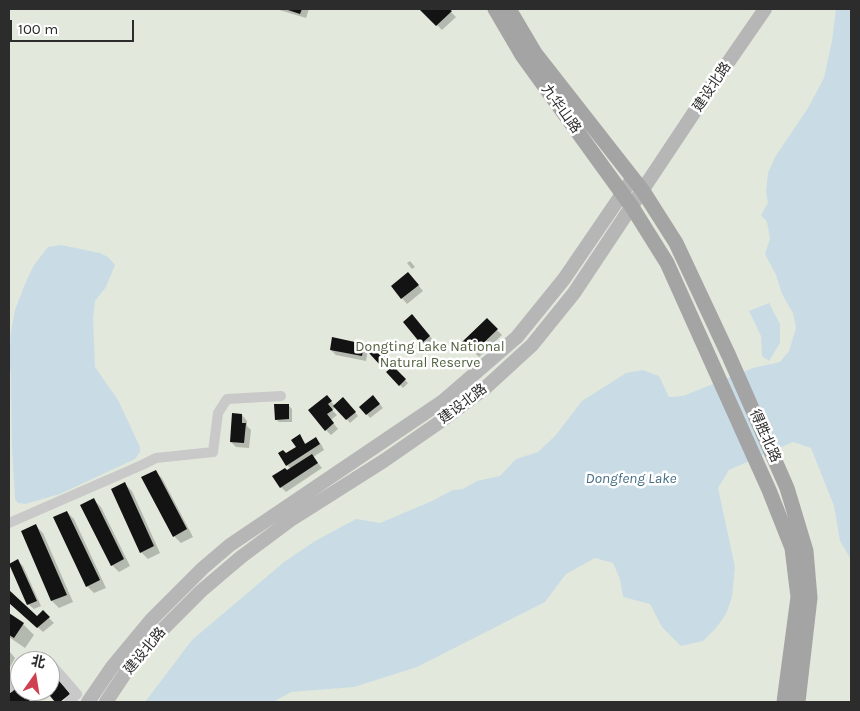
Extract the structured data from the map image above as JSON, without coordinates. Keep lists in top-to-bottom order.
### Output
{
  "streets": {
    "main road": ["建设北路", "九华山路", "得胜北路"]
  },
  "crossings": [
    ["建设北路", "九华山路"],
    ["建设北路", "得胜北路"],
    ["九华山路", "得胜北路"]
  ],
  "water": ["Dongfeng Lake"],
  "parks": ["Dongting Lake National Natural Reserve"],
  "scale_bar": "100 m",
  "north": "top"
}
